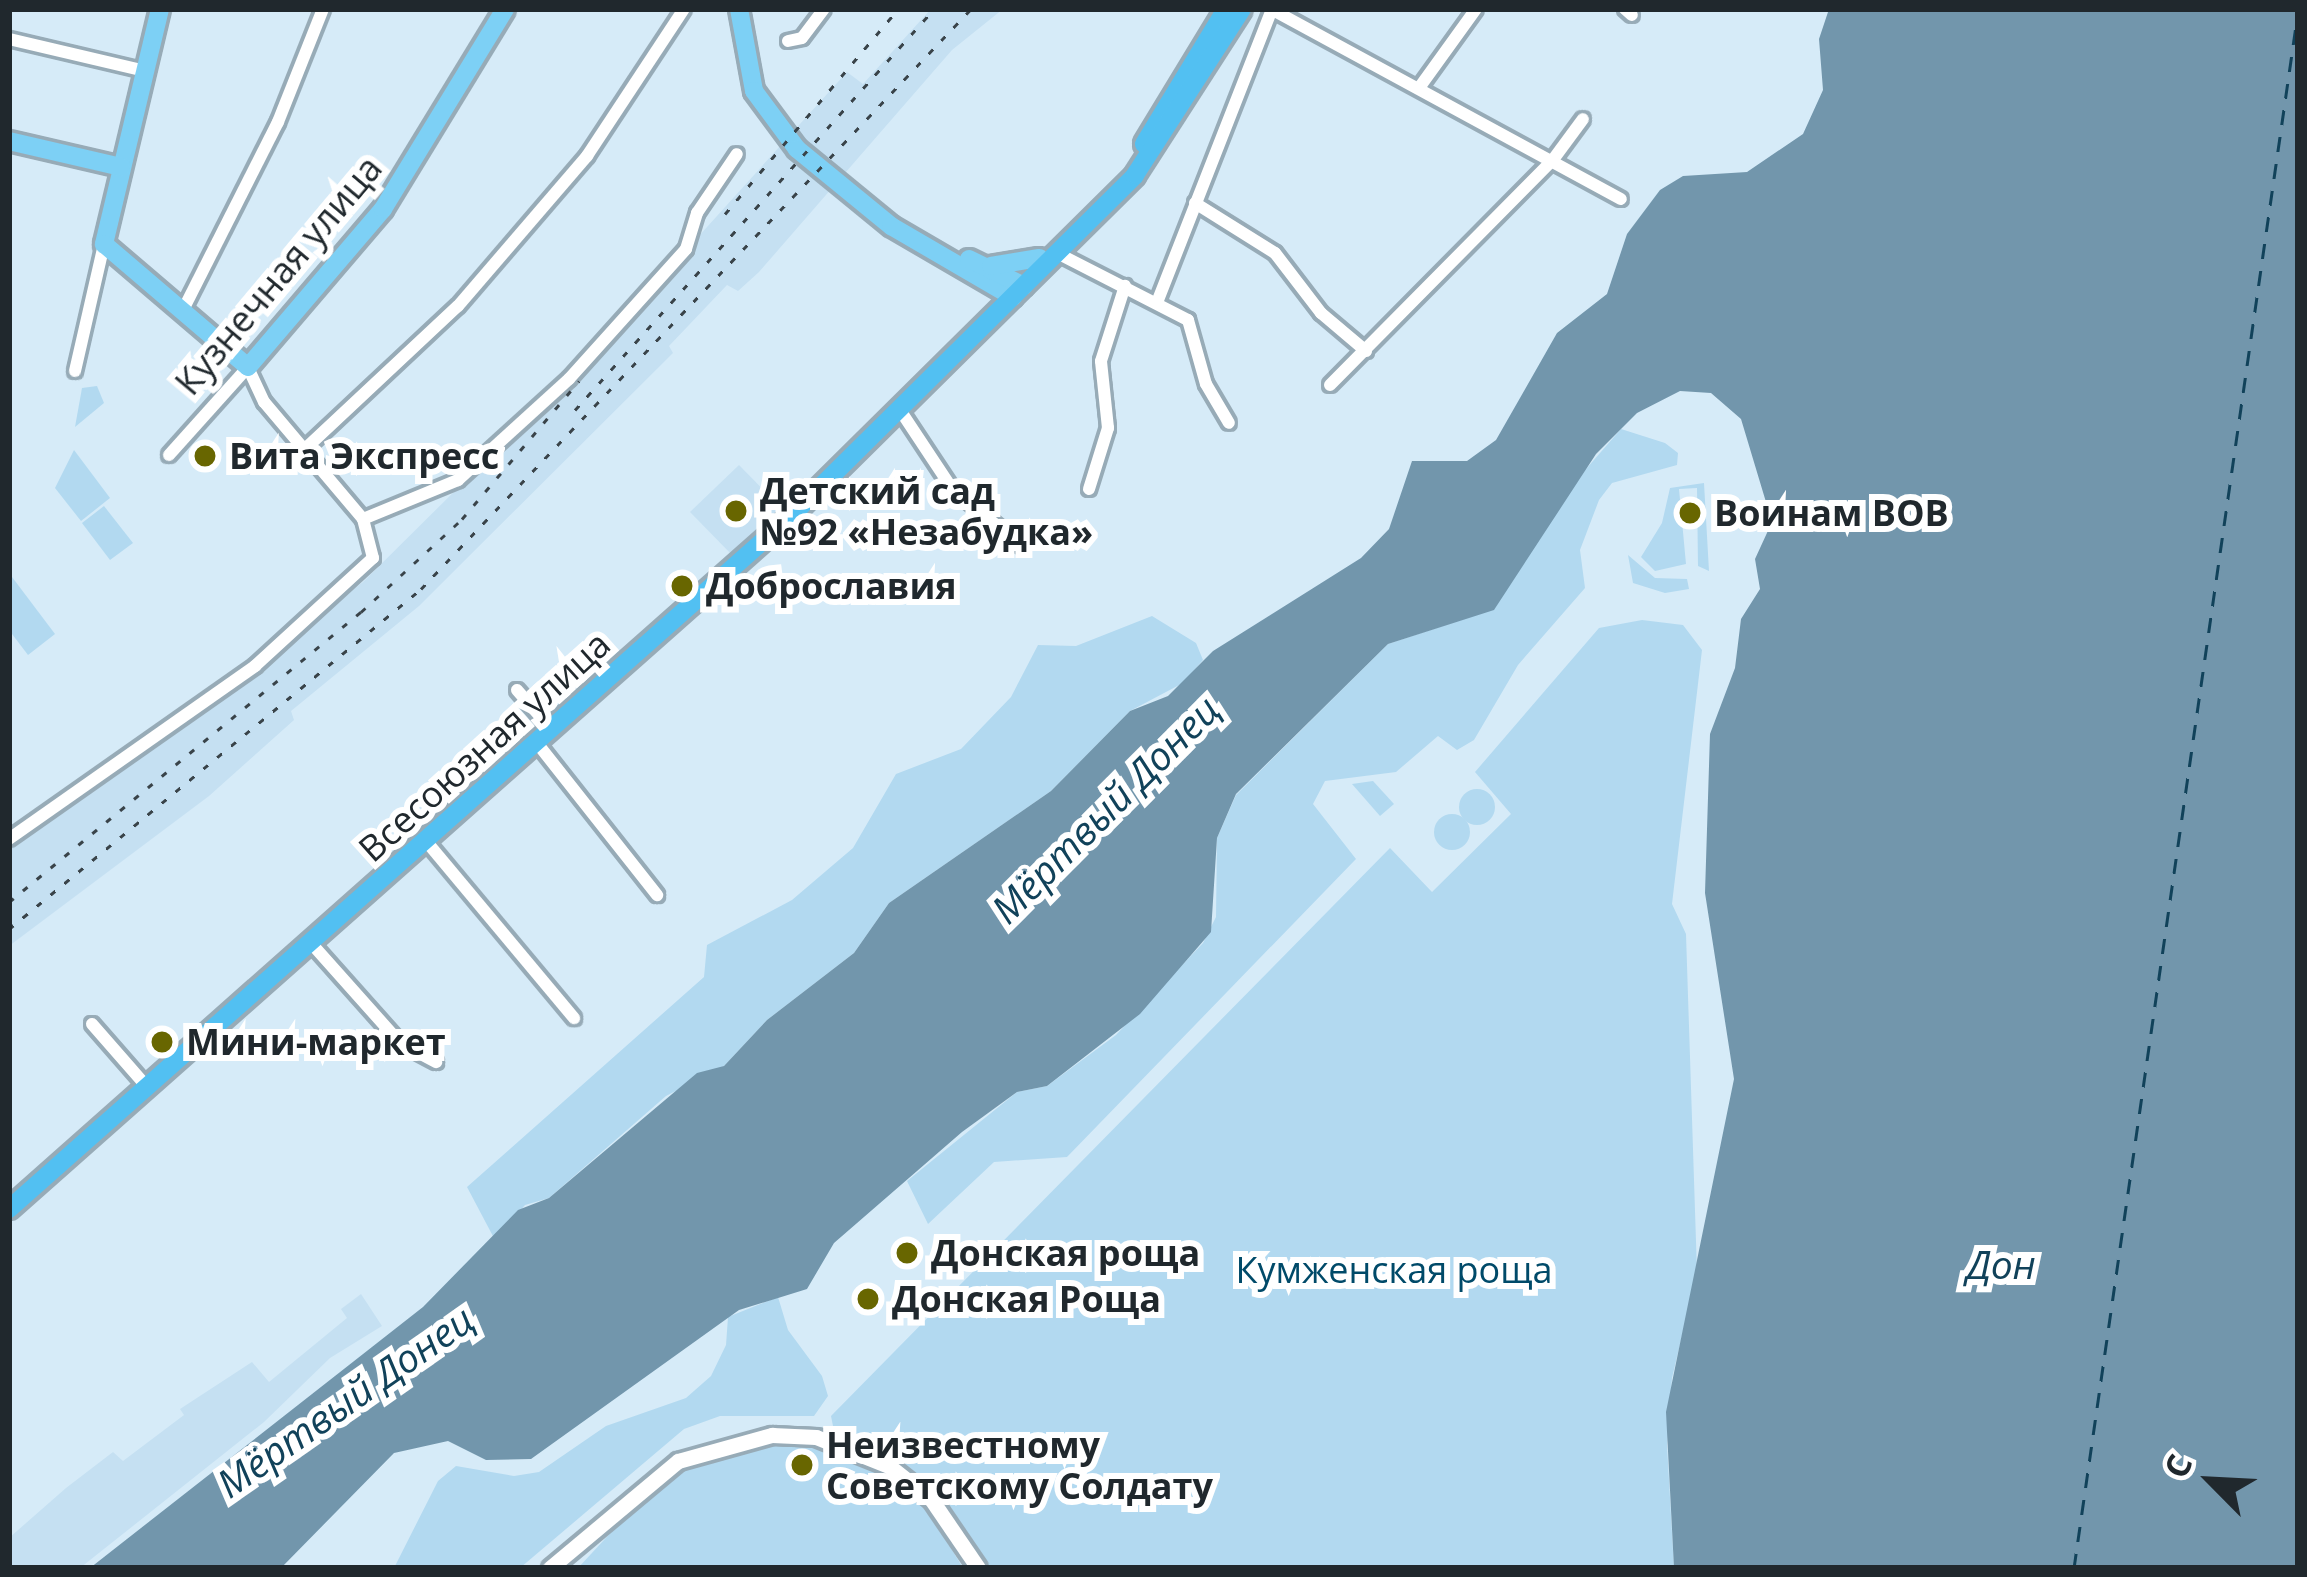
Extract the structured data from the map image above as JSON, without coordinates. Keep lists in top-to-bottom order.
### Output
{
  "streets": {
    "highway": ["Всесоюзная улица"],
    "main road": ["Кузнечная улица"]
  },
  "water": ["Мёртвый Донец", "Дон"],
  "parks": ["Кумженская роща"],
  "places": [
    "Вита Экспресс",
    "Детский сад №92 «Незабудка»",
    "Воинам ВОВ",
    "Доброславия",
    "Мини-маркет",
    "Донская роща",
    "Донская Роща",
    "Неизвестному Советскому Солдату"
  ],
  "north": "top left"
}
